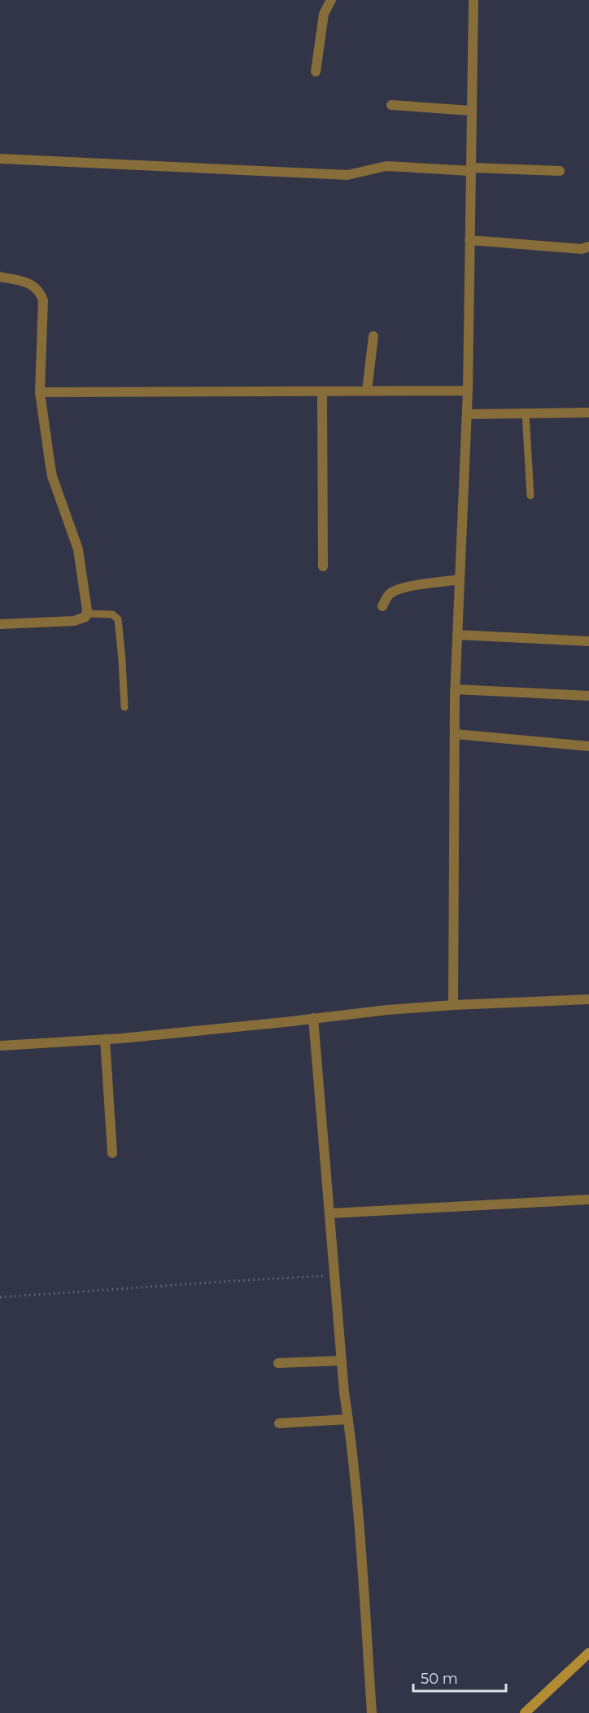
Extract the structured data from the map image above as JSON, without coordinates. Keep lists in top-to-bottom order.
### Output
{
  "scale_bar": "50 m"
}
